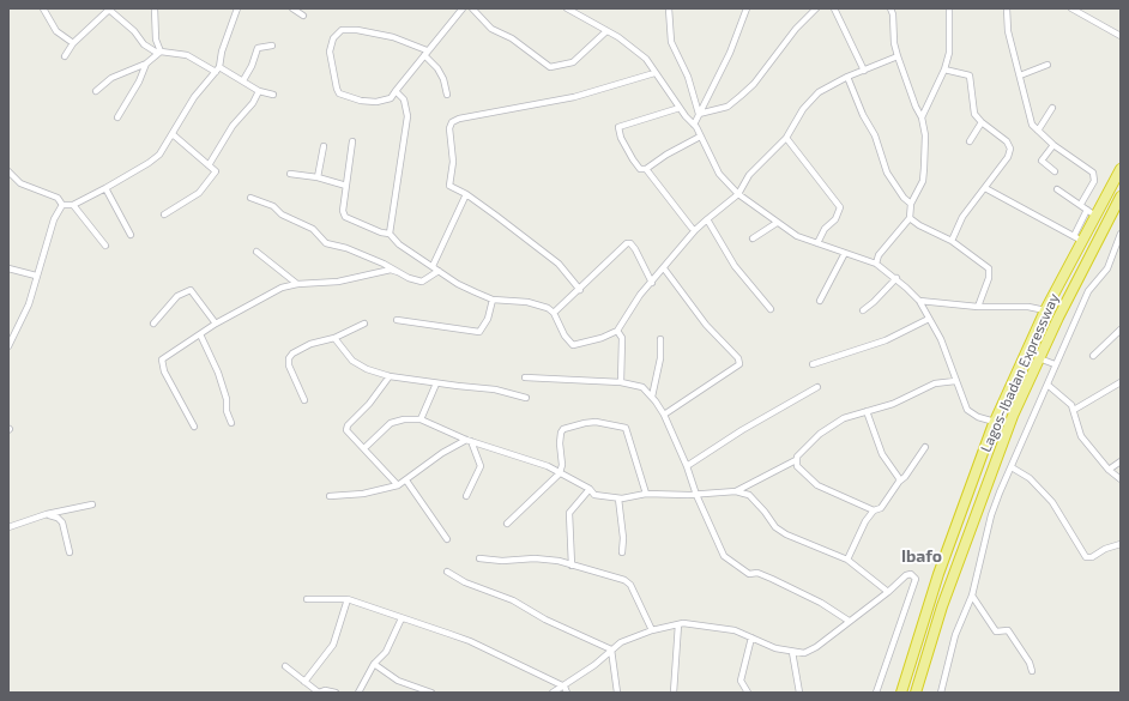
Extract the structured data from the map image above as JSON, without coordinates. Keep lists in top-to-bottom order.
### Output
{
  "streets": {
    "highway": ["Lagos-Ibadan Expressway"]
  },
  "districts": ["Ibafo"]
}
